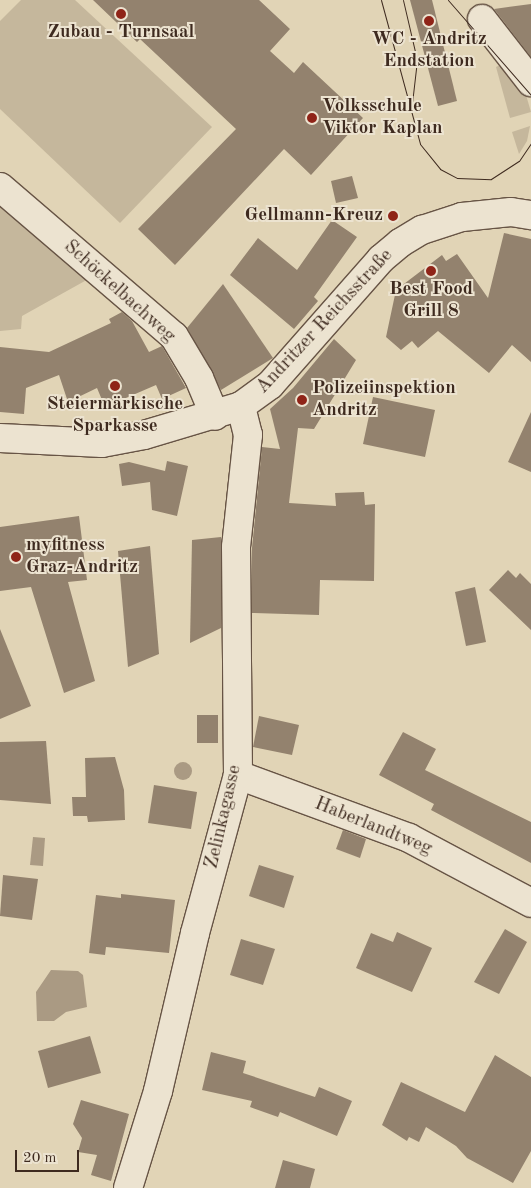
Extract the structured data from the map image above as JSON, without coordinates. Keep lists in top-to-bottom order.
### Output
{
  "streets": {
    "street": [
      "Schöckelbachweg",
      "Andritzer Reichsstraße",
      "Zelinkagasse",
      "Haberlandtweg"
    ]
  },
  "crossings": [
    ["Schöckelbachweg", "Andritzer Reichsstraße"],
    ["Andritzer Reichsstraße", "Zelinkagasse"],
    ["Zelinkagasse", "Haberlandtweg"]
  ],
  "places": [
    "Zubau - Turnsaal",
    "WC - Andritz Endstation",
    "Volksschule Viktor Kaplan",
    "Gellmann-Kreuz",
    "Best Food Grill 8",
    "Steiermärkische Sparkasse",
    "Polizeiinspektion Andritz",
    "myfitness Graz-Andritz"
  ],
  "scale_bar": "20 m"
}
